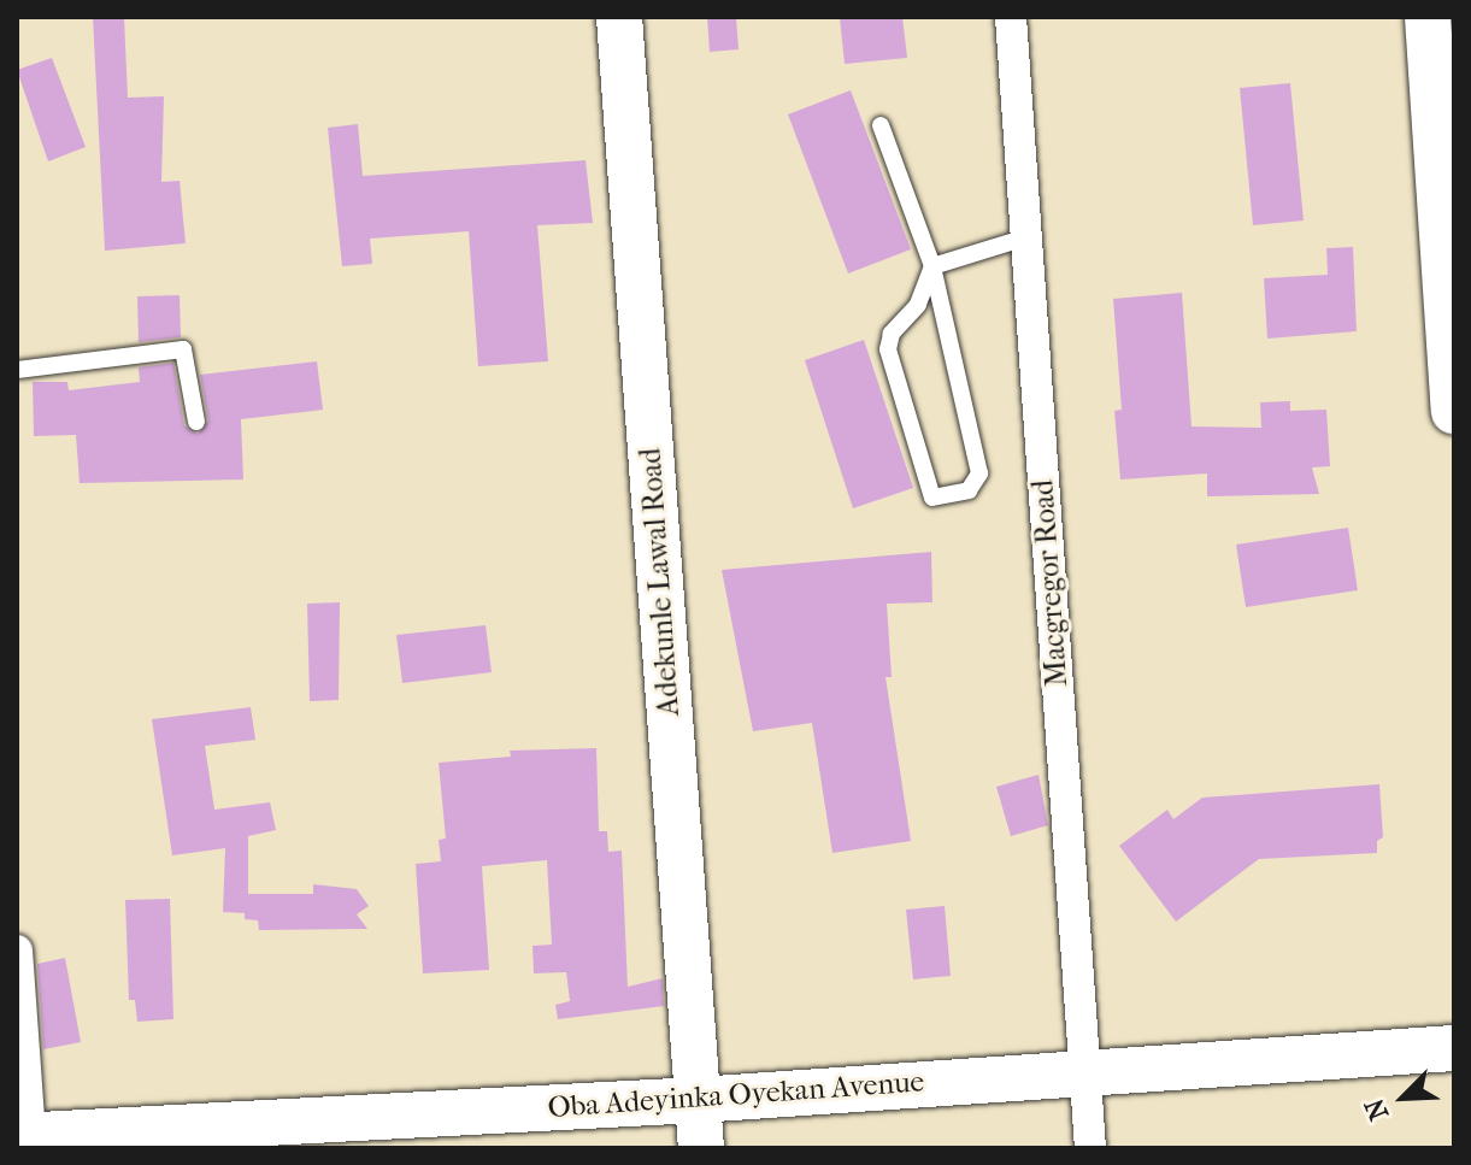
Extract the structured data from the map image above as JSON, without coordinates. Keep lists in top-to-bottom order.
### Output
{
  "streets": {
    "main road": ["Adekunle Lawal Road", "Oba Adeyinka Oyekan Avenue"],
    "street": ["Macgregor Road"]
  },
  "crossings": [
    ["Adekunle Lawal Road", "Oba Adeyinka Oyekan Avenue"],
    ["Macgregor Road", "Oba Adeyinka Oyekan Avenue"]
  ],
  "north": "bottom left"
}
